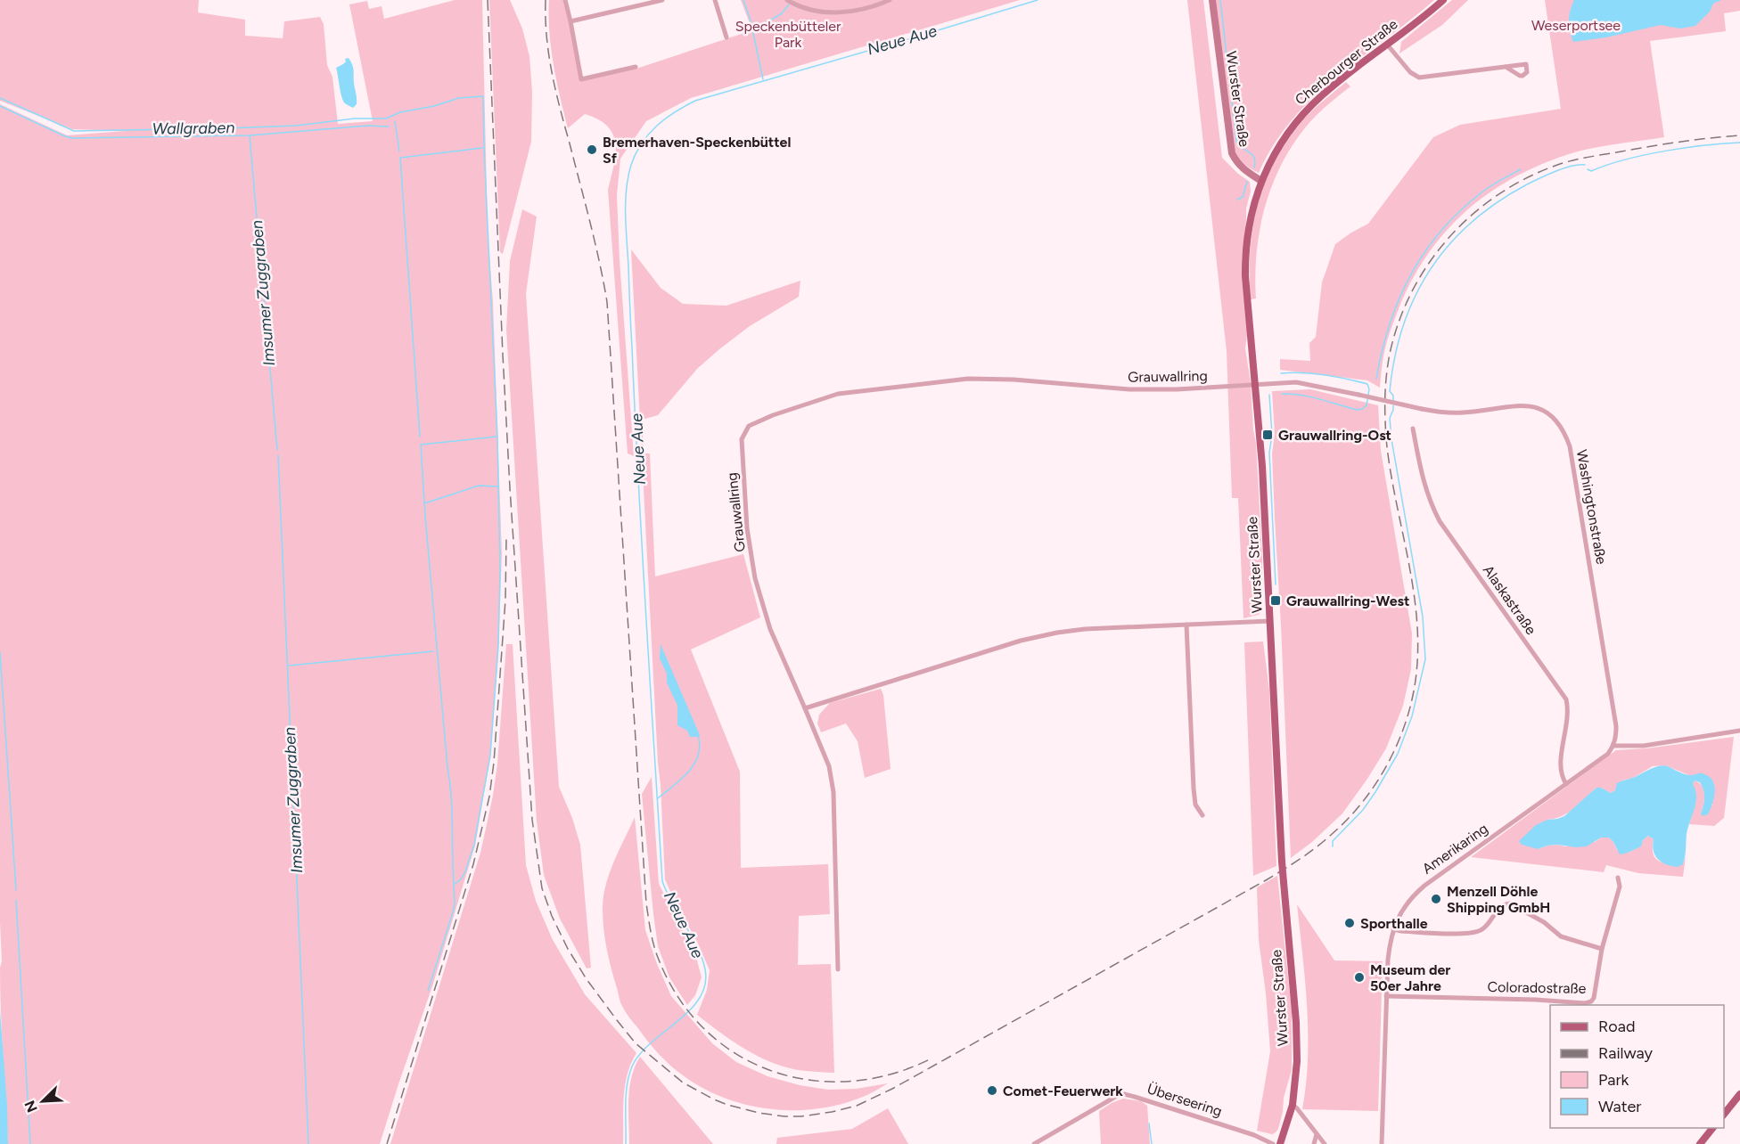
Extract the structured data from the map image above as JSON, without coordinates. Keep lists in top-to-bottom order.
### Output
{
  "streets": {
    "main road": ["Cherbourger Straße", "Wurster Straße"],
    "street": [
      "Grauwallring",
      "Washingtonstraße",
      "Alaskastraße",
      "Amerikaring",
      "Coloradostraße",
      "Überseering"
    ]
  },
  "crossings": [
    ["Cherbourger Straße", "Wurster Straße"],
    ["Wurster Straße", "Grauwallring"],
    ["Wurster Straße", "Washingtonstraße"],
    ["Grauwallring", "Washingtonstraße"],
    ["Washingtonstraße", "Amerikaring"],
    ["Alaskastraße", "Amerikaring"],
    ["Amerikaring", "Coloradostraße"]
  ],
  "water": ["Neue Aue", "Wallgraben", "Imsumer Zuggraben"],
  "parks": ["Weserportsee", "Speckenbütteler Park"],
  "places": {
    "other": [
      "Bremerhaven-Speckenbüttel Sf",
      "Menzell Döhle Shipping GmbH",
      "Sporthalle",
      "Museum der 50er Jahre",
      "Comet-Feuerwerk"
    ],
    "transit": ["Grauwallring-Ost", "Grauwallring-West"]
  },
  "legend": [
    "Road",
    "Railway",
    "Park",
    "Water"
  ],
  "north": "bottom left"
}
